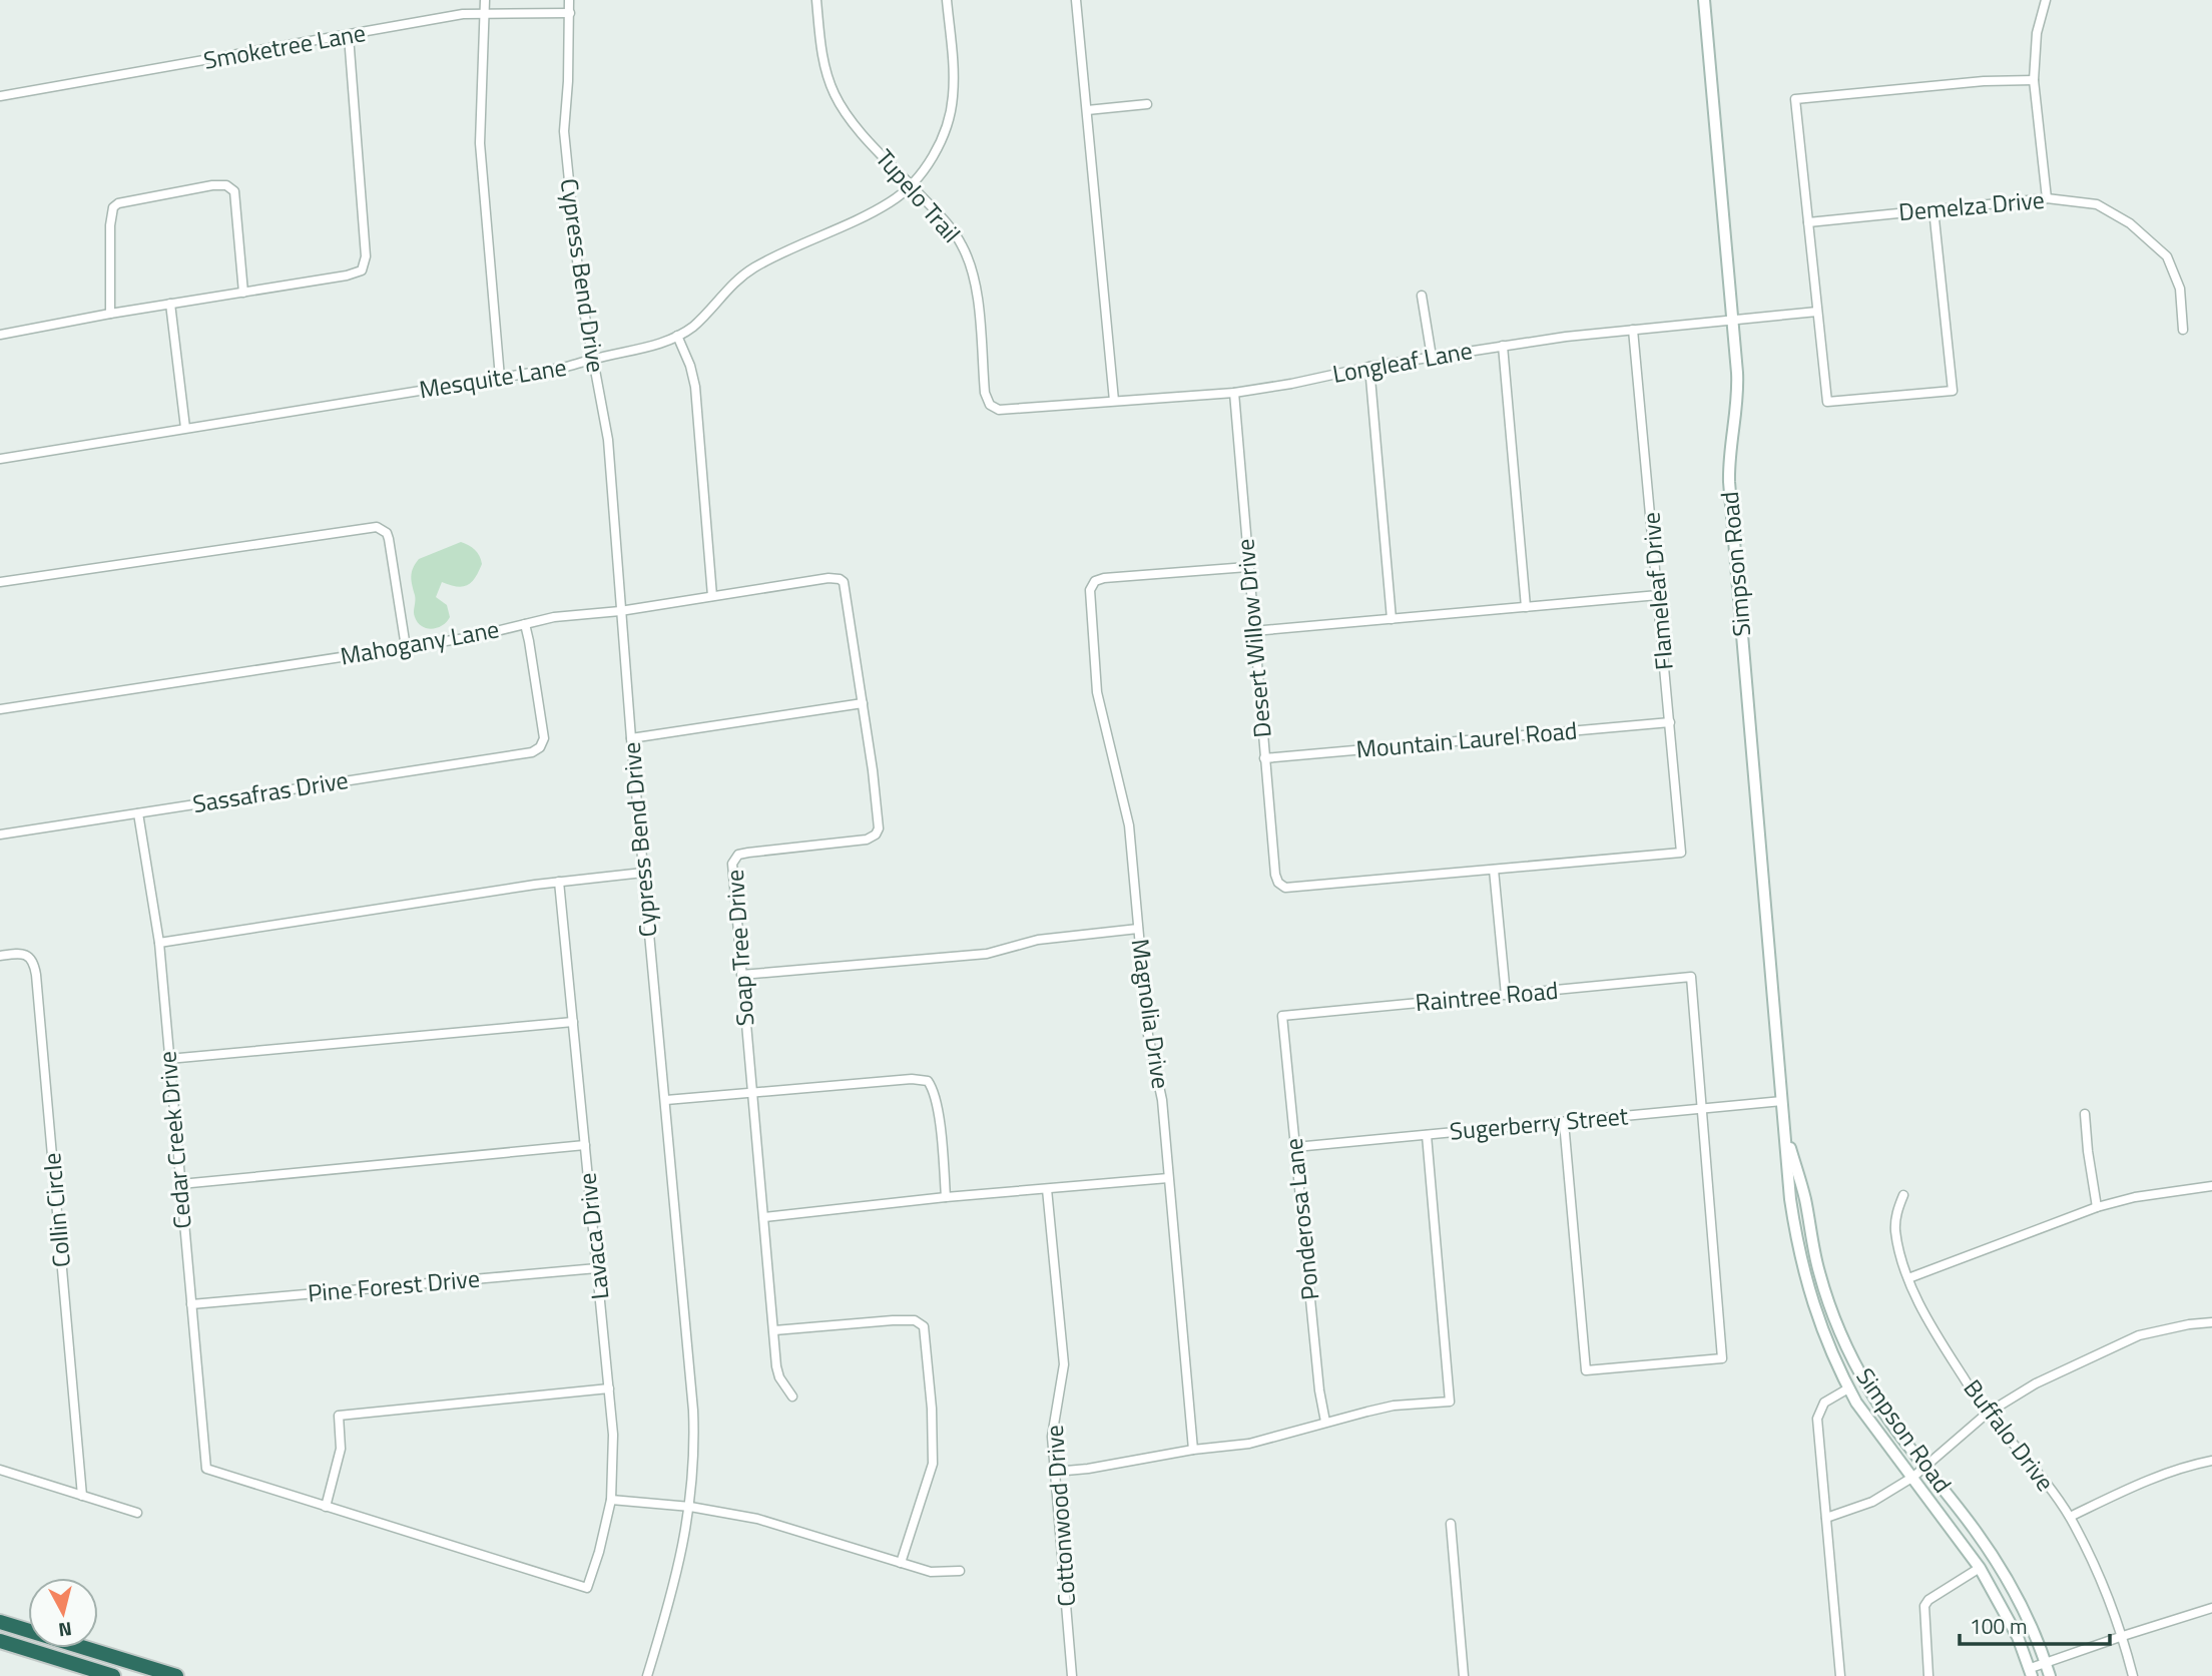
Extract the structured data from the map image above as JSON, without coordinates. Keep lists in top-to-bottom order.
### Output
{
  "streets": {
    "street": [
      "Smoketree Lane",
      "Tupelo Trail",
      "Demelza Drive",
      "Cypress Bend Drive",
      "Longleaf Lane",
      "Mesquite Lane",
      "Simpson Road",
      "Flameleaf Drive",
      "Desert Willow Drive",
      "Mahogany Lane",
      "Mountain Laurel Road",
      "Sassafras Drive",
      "Soap Tree Drive",
      "Raintree Road",
      "Magnolia Drive",
      "Sugerberry Street",
      "Cedar Creek Drive",
      "Collin Circle",
      "Ponderosa Lane",
      "Lavaca Drive",
      "Pine Forest Drive",
      "Buffalo Drive",
      "Cottonwood Drive"
    ]
  },
  "crossings": [
    ["Smoketree Lane", "Cypress Bend Drive"],
    ["Tupelo Trail", "Longleaf Lane"],
    ["Tupelo Trail", "Mesquite Lane"],
    ["Cypress Bend Drive", "Mesquite Lane"],
    ["Cypress Bend Drive", "Mahogany Lane"],
    ["Longleaf Lane", "Simpson Road"],
    ["Longleaf Lane", "Flameleaf Drive"],
    ["Longleaf Lane", "Desert Willow Drive"],
    ["Simpson Road", "Sugerberry Street"],
    ["Flameleaf Drive", "Desert Willow Drive"],
    ["Flameleaf Drive", "Mountain Laurel Road"],
    ["Desert Willow Drive", "Mountain Laurel Road"],
    ["Desert Willow Drive", "Magnolia Drive"],
    ["Mahogany Lane", "Sassafras Drive"],
    ["Mahogany Lane", "Soap Tree Drive"],
    ["Sassafras Drive", "Cedar Creek Drive"],
    ["Raintree Road", "Sugerberry Street"],
    ["Raintree Road", "Ponderosa Lane"],
    ["Sugerberry Street", "Ponderosa Lane"],
    ["Cedar Creek Drive", "Lavaca Drive"],
    ["Cedar Creek Drive", "Pine Forest Drive"],
    ["Lavaca Drive", "Pine Forest Drive"]
  ],
  "scale_bar": "100 m",
  "north": "bottom"
}
